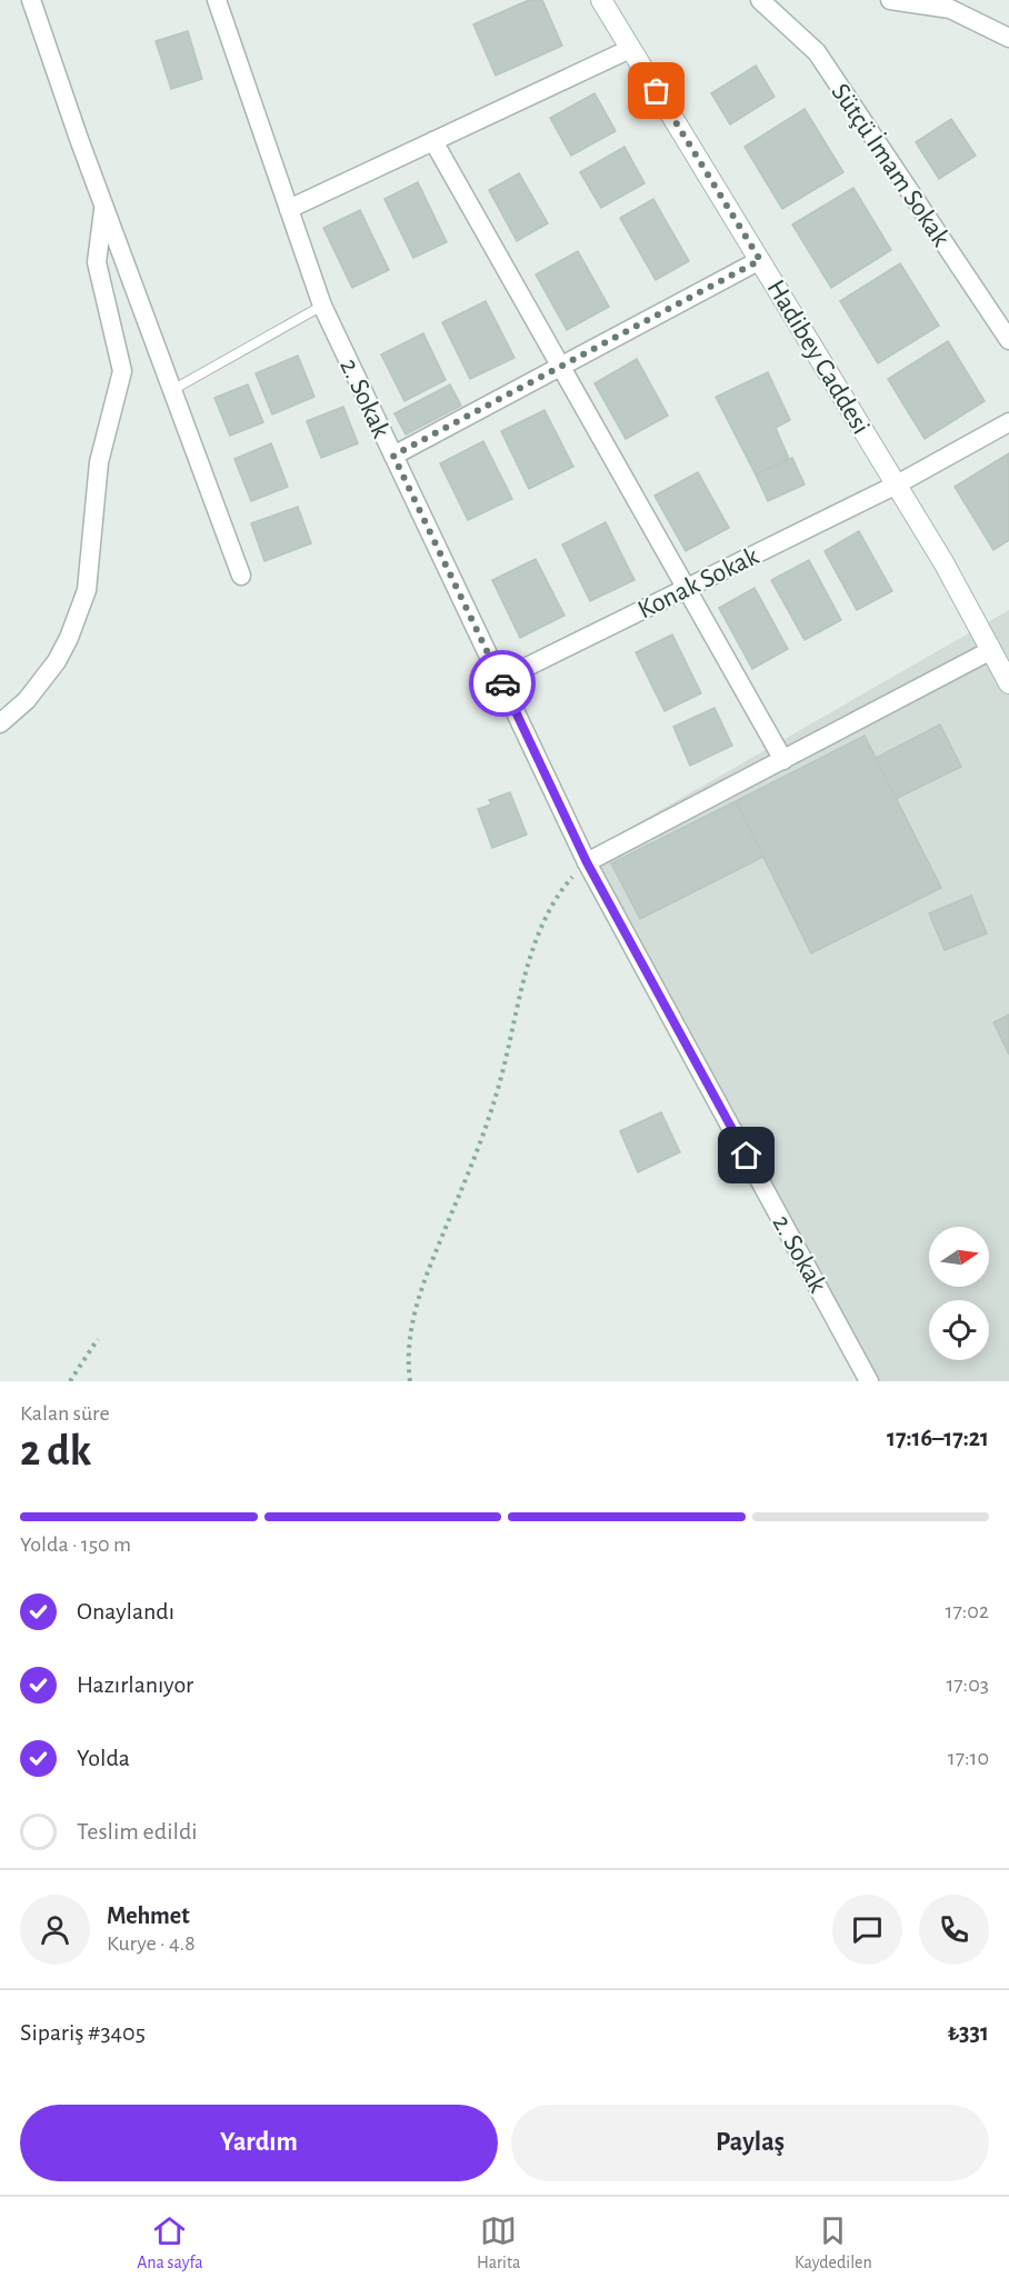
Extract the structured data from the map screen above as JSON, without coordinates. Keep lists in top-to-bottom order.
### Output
{
  "streets": {
    "main road": ["Hadibey Caddesi"],
    "street": ["Sütçü İmam Sokak", "2. Sokak", "Konak Sokak"]
  },
  "crossings": [
    ["Hadibey Caddesi", "Konak Sokak"],
    ["2. Sokak", "Konak Sokak"]
  ],
  "north": "right",
  "page": {
    "heading": ["2 dk", "Kalan süre", "17:16–17:21"],
    "panel": [
      "Mehmet",
      "Kurye · 4.8",
      "Sipariş #3405",
      "₺331"
    ],
    "bar": "Yolda · 150 m",
    "list": [
      ["Onaylandı", "17:02"],
      ["Hazırlanıyor", "17:03"],
      ["Yolda", "17:10"],
      "Teslim edildi"
    ],
    "buttons": ["Yardım", "Paylaş"],
    "tabs": ["Ana sayfa", "Harita", "Kaydedilen"]
  }
}
